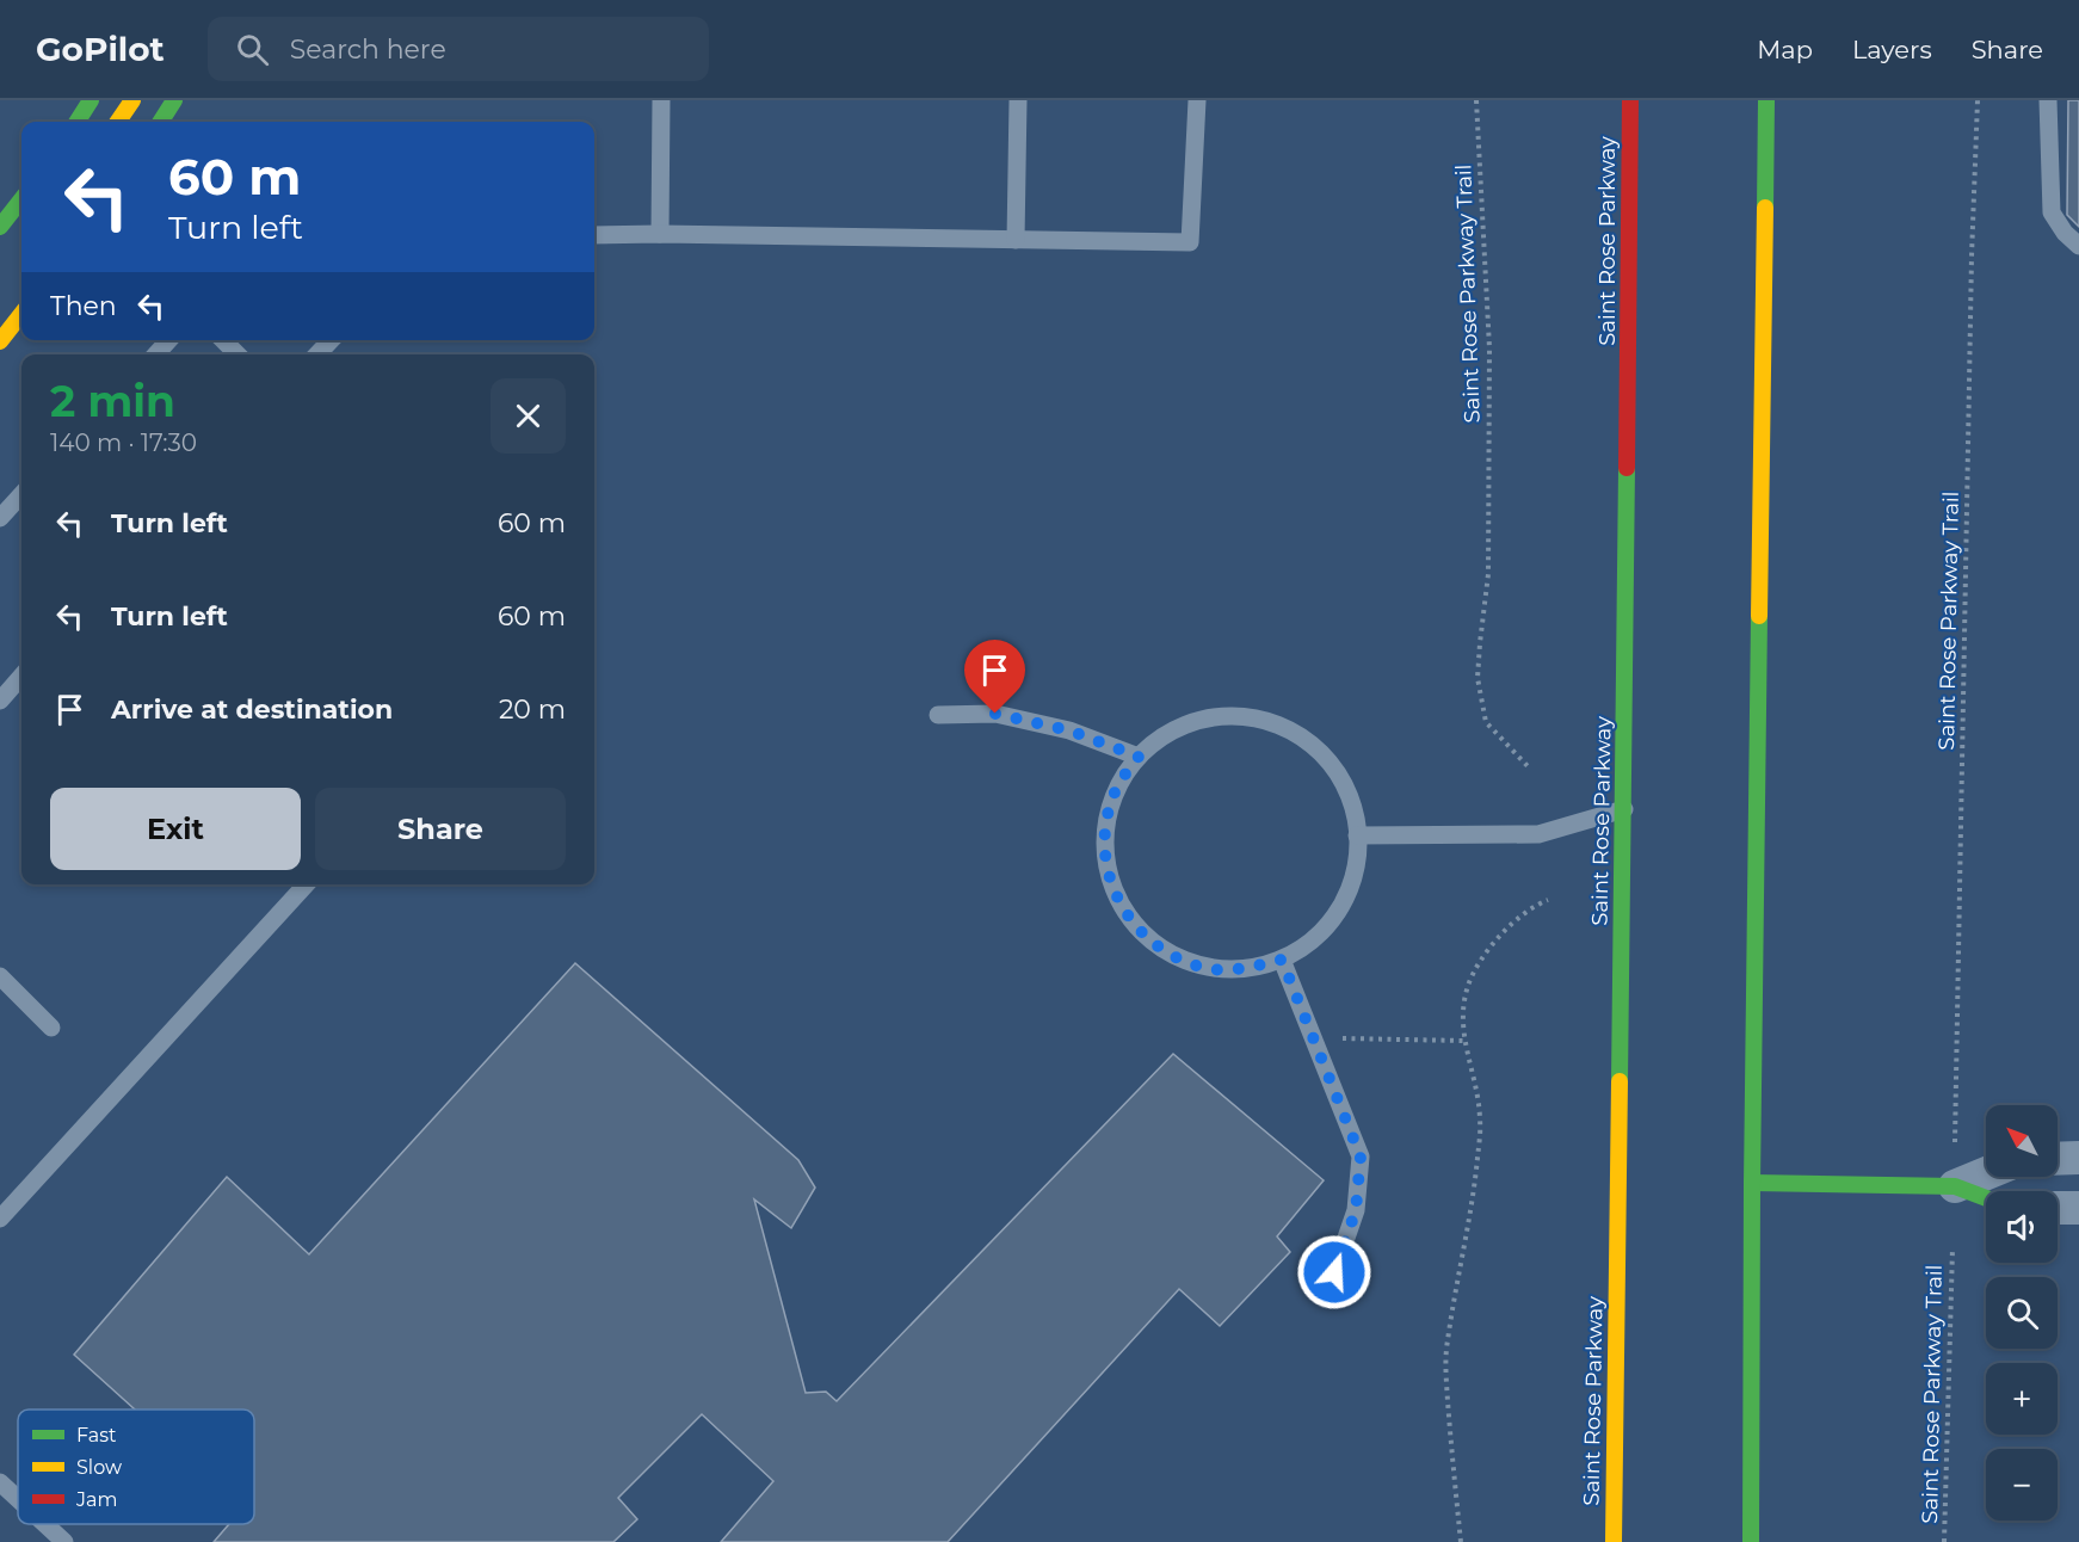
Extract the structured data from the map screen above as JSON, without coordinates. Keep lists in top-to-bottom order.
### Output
{
  "streets": {
    "main road": ["Saint Rose Parkway"],
    "path": ["Saint Rose Parkway Trail"]
  },
  "legend": ["Fast", "Slow", "Jam"],
  "north": "top left",
  "page": {
    "header": "GoPilot",
    "search": "Search here",
    "nav": ["Map", "Layers", "Share"],
    "turn": ["60 m", "Turn left"],
    "then": "Then",
    "heading": ["2 min", "140 m · 17:30"],
    "list": [
      {
        "name": "Turn left",
        "value": "60 m"
      },
      {
        "name": "Turn left",
        "value": "60 m"
      },
      {
        "name": "Arrive at destination",
        "value": "20 m"
      }
    ],
    "buttons": ["Exit", "Share"],
    "map_buttons": ["+", "−"]
  }
}
